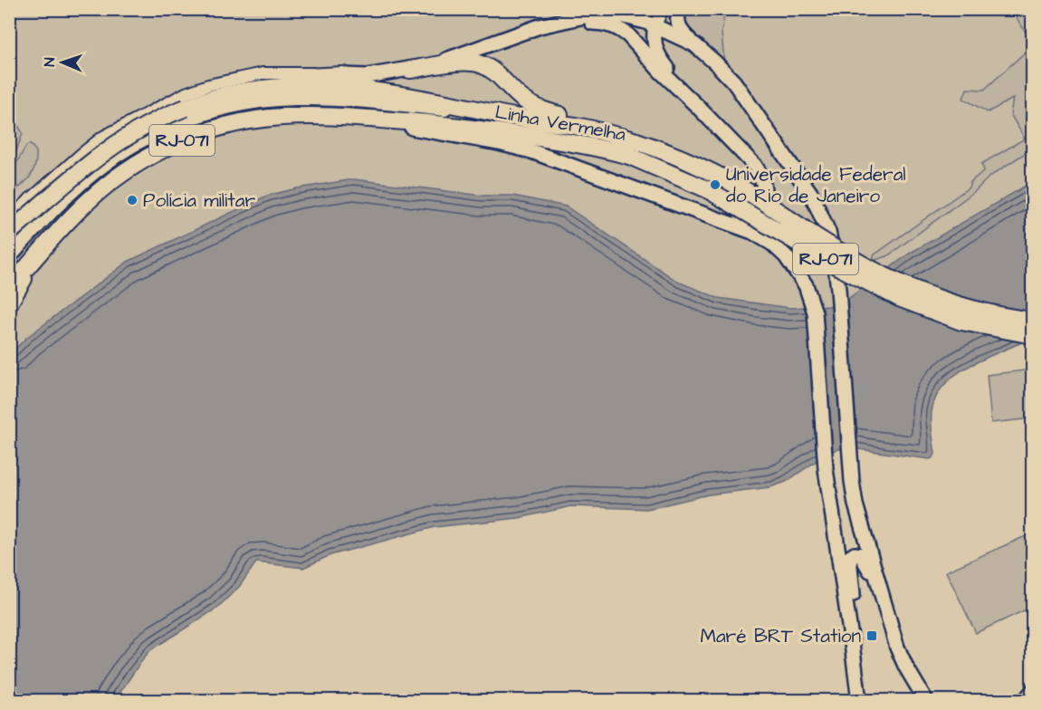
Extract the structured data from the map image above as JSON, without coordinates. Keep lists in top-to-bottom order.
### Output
{
  "streets": {
    "highway": ["Linha Vermelha", "RJ-071"]
  },
  "places": {
    "other": ["Universidade Federal do Rio de Janeiro", "Polícia militar"],
    "transit": ["Maré BRT Station"]
  },
  "north": "left"
}
